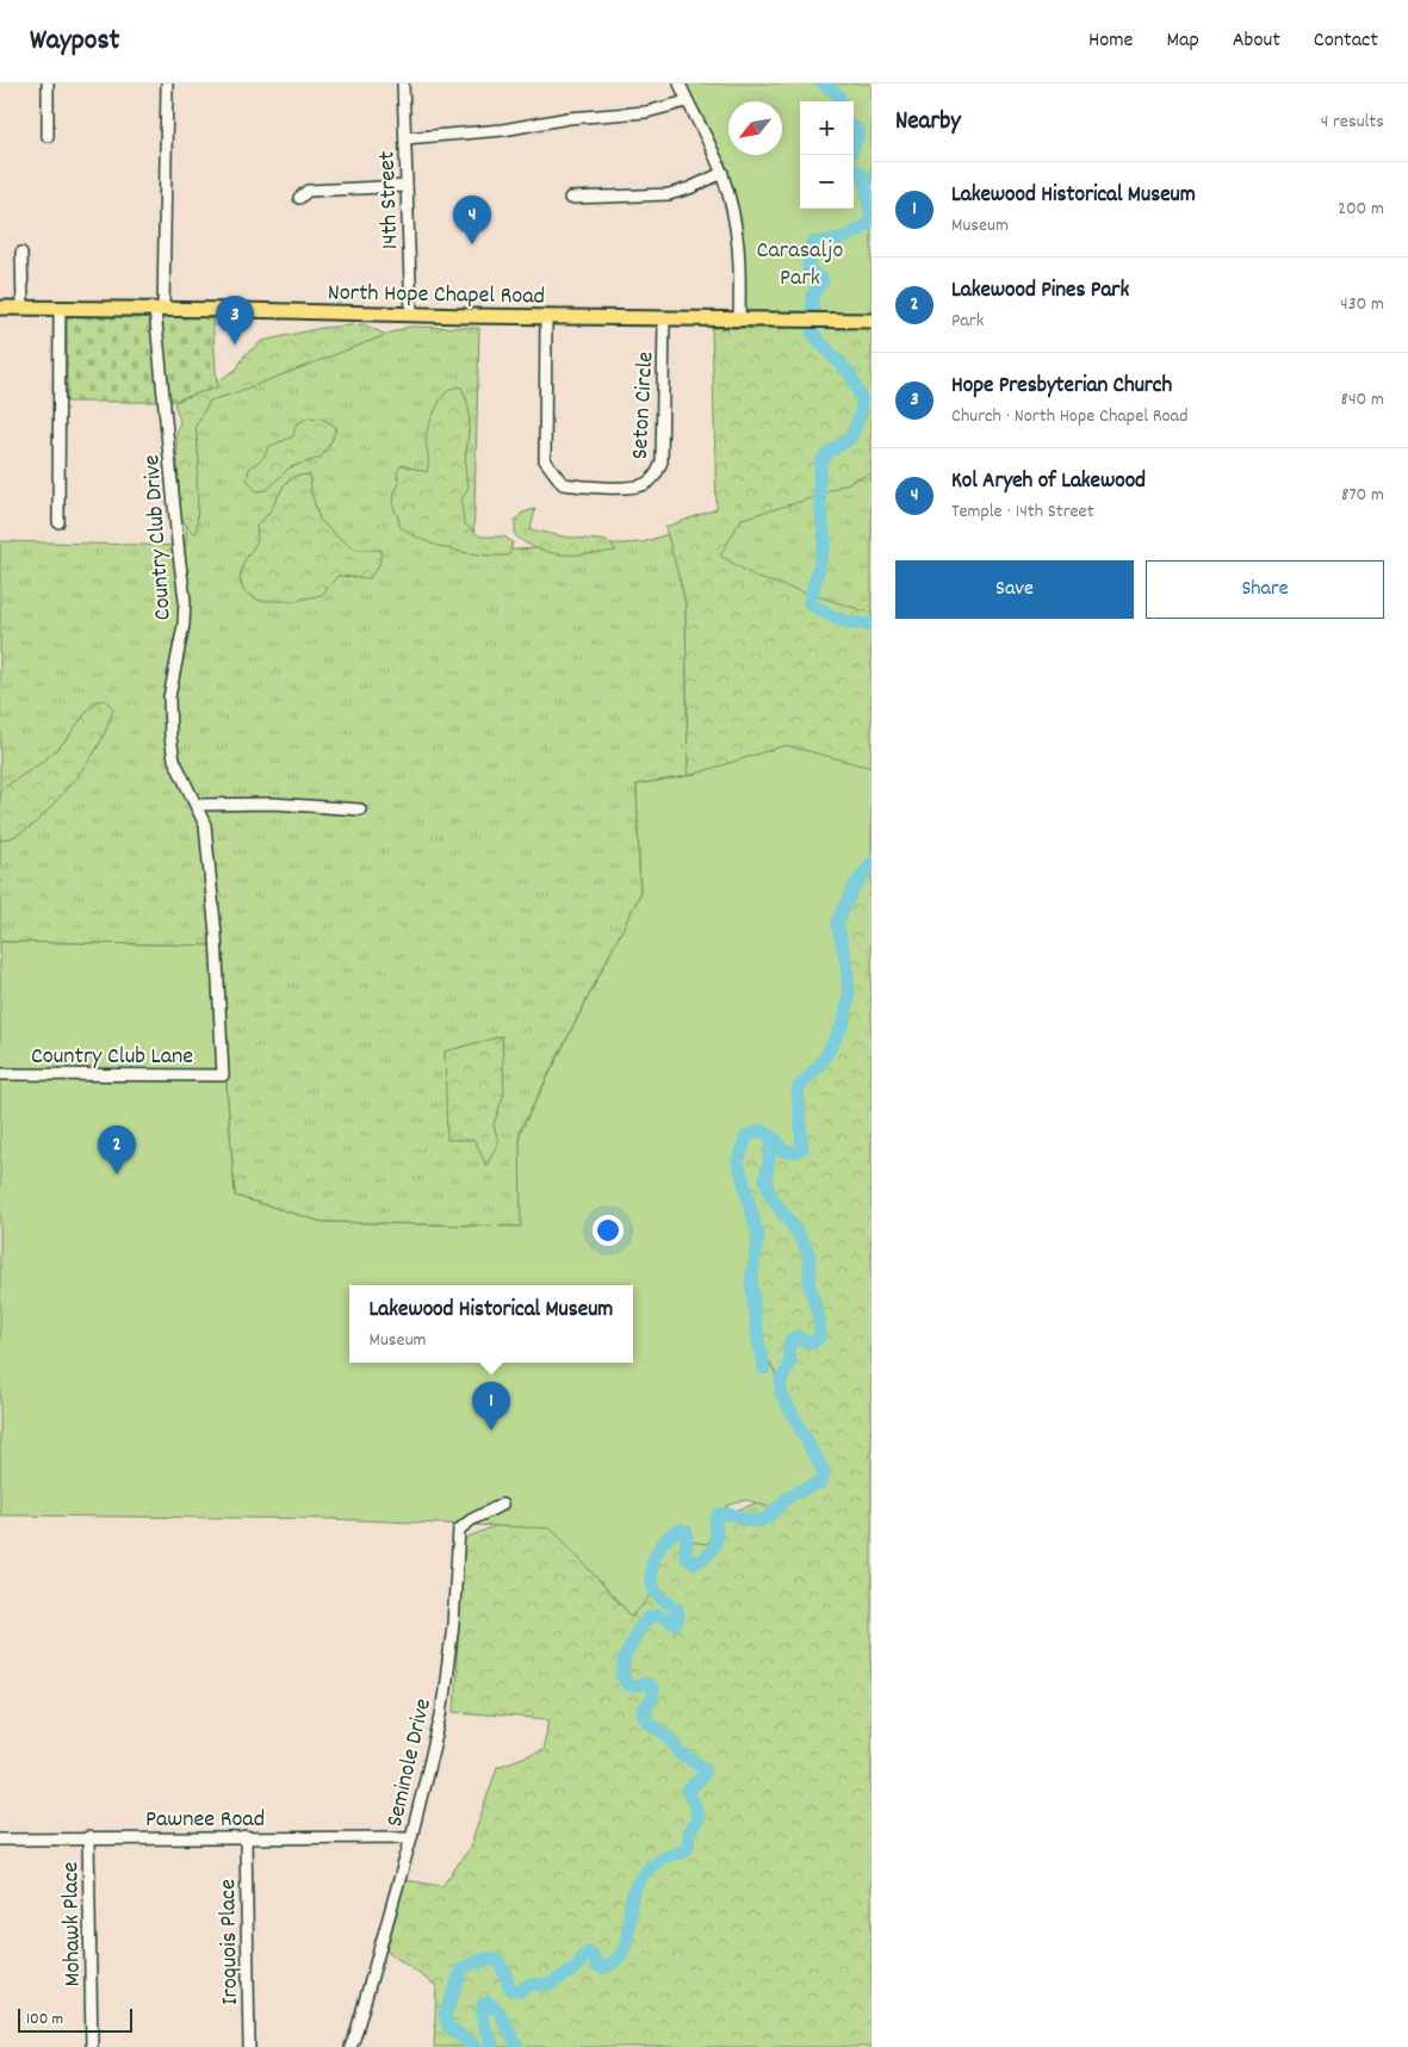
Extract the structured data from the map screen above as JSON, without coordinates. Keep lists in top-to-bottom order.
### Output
{
  "streets": {
    "main road": ["North Hope Chapel Road"],
    "street": [
      "14th Street",
      "Seton Circle",
      "Country Club Drive",
      "Country Club Lane",
      "Seminole Drive",
      "Pawnee Road",
      "Mohawk Place",
      "Iroquois Place"
    ]
  },
  "crossings": [
    ["14th Street", "North Hope Chapel Road"],
    ["North Hope Chapel Road", "Seton Circle"],
    ["North Hope Chapel Road", "Country Club Drive"],
    ["Country Club Drive", "Country Club Lane"],
    ["Seminole Drive", "Pawnee Road"],
    ["Pawnee Road", "Mohawk Place"],
    ["Pawnee Road", "Iroquois Place"]
  ],
  "parks": ["Carasaljo Park"],
  "scale_bar": "100 m",
  "north": "bottom left",
  "page": {
    "header": "Waypost",
    "nav": [
      "Home",
      "Map",
      "About",
      "Contact"
    ],
    "heading": ["Nearby", "4 results"],
    "map_buttons": ["+", "−"],
    "list": [
      {
        "mark": "1",
        "name": "Lakewood Historical Museum",
        "note": "Museum",
        "value": "200 m"
      },
      {
        "mark": "2",
        "name": "Lakewood Pines Park",
        "note": "Park",
        "value": "430 m"
      },
      {
        "mark": "3",
        "name": "Hope Presbyterian Church",
        "note": "Church · North Hope Chapel Road",
        "value": "840 m"
      },
      {
        "mark": "4",
        "name": "Kol Aryeh of Lakewood",
        "note": "Temple · 14th Street",
        "value": "870 m"
      }
    ],
    "pins": [
      "4",
      "3",
      "2",
      "1"
    ],
    "buttons": ["Save", "Share"],
    "popup": ["Lakewood Historical Museum", "Museum"],
    "scale": "100 m"
  }
}
